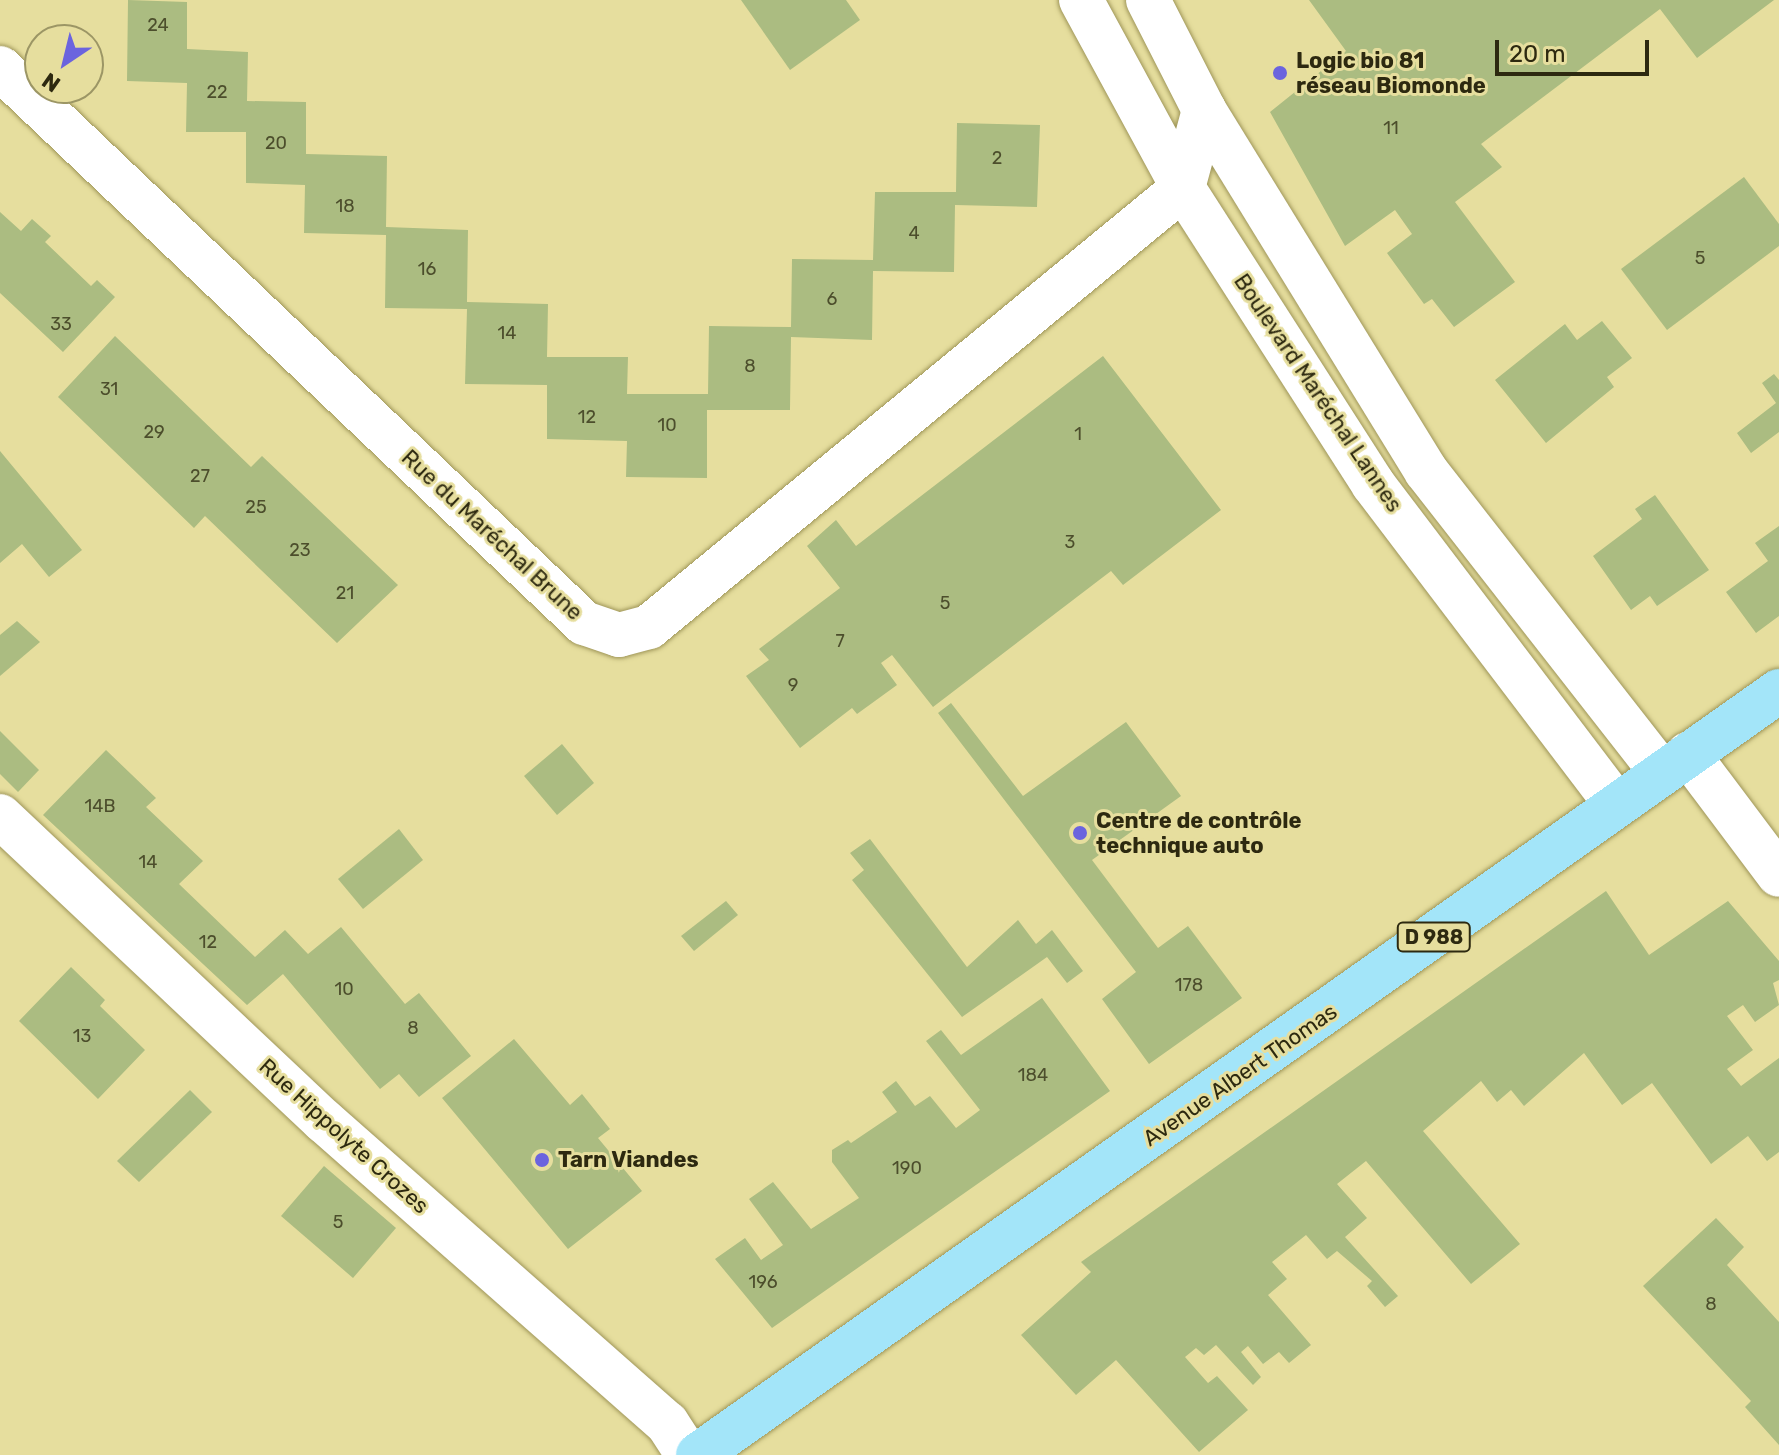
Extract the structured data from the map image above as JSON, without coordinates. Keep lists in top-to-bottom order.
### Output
{
  "streets": {
    "main road": ["D 988", "Avenue Albert Thomas"],
    "street": ["Boulevard Maréchal Lannes", "Rue du Maréchal Brune", "Rue Hippolyte Crozes"]
  },
  "crossings": [
    ["Boulevard Maréchal Lannes", "Rue du Maréchal Brune"],
    ["Boulevard Maréchal Lannes", "Avenue Albert Thomas"]
  ],
  "places": ["Logic bio 81 réseau Biomonde", "Centre de contrôle technique auto", "Tarn Viandes"],
  "house_numbers": [
    "24",
    "22",
    "11",
    "20",
    "2",
    "18",
    "4",
    "5",
    "16",
    "6",
    "33",
    "14",
    "8",
    "31",
    "12",
    "10",
    "29",
    "1",
    "27",
    "25",
    "3",
    "23",
    "21",
    "5",
    "7",
    "9",
    "14B",
    "14",
    "12",
    "178",
    "10",
    "8",
    "13",
    "184",
    "190",
    "5",
    "196",
    "8"
  ],
  "scale_bar": "20 m",
  "north": "bottom left"
}
